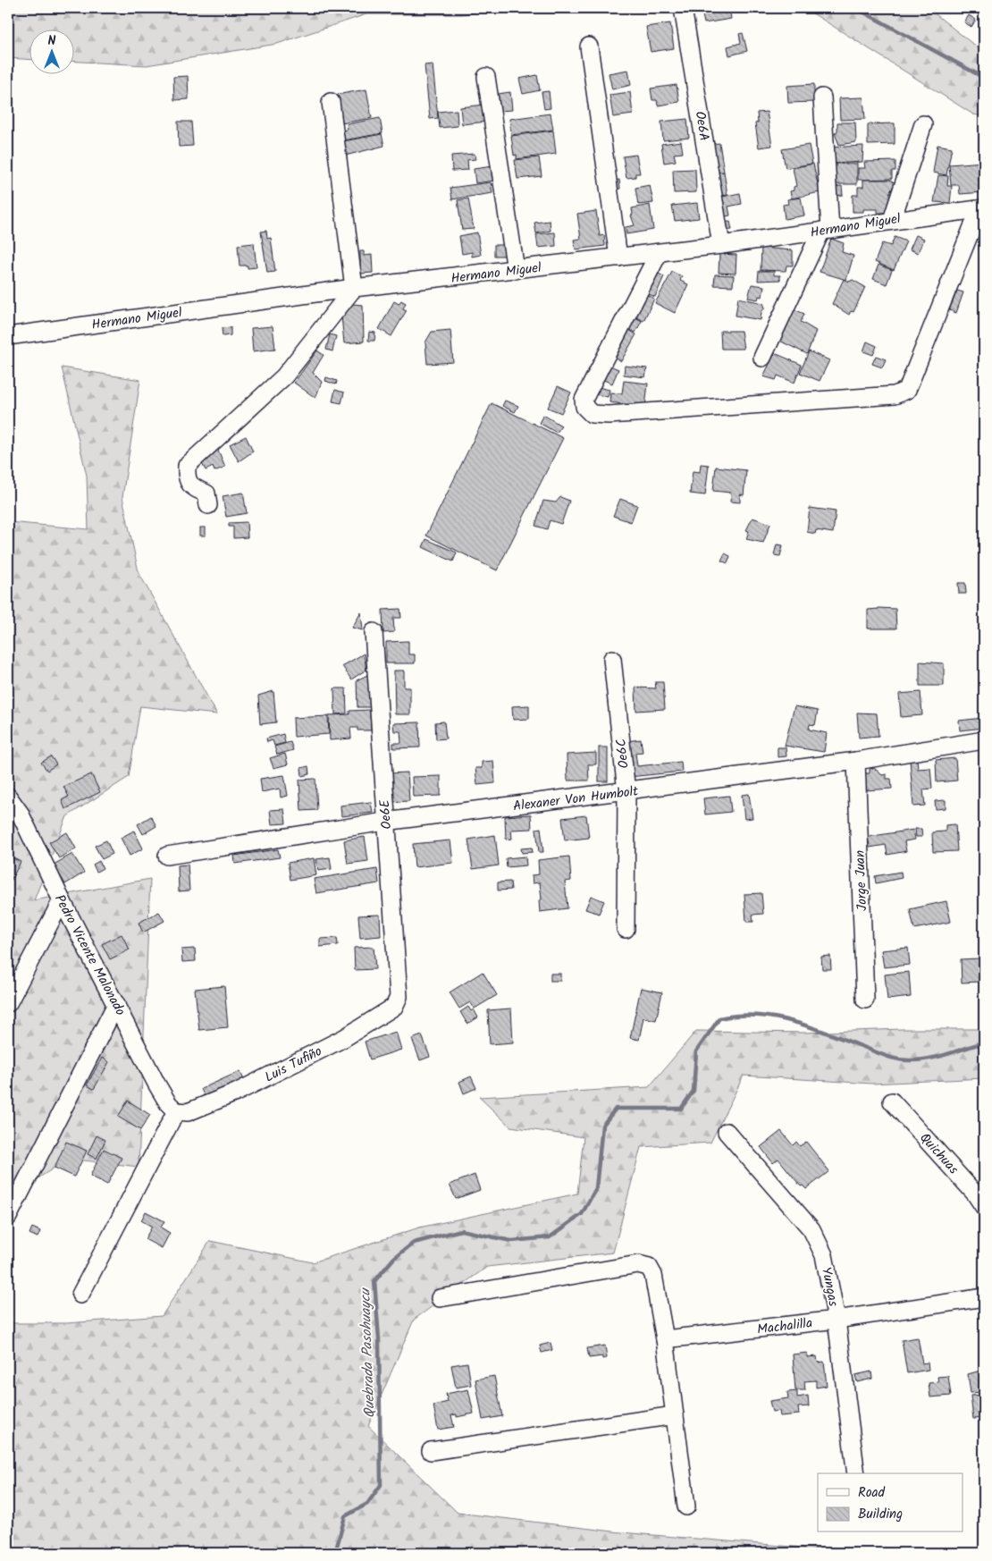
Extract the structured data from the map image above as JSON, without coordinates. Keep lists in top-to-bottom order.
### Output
{
  "streets": {
    "street": [
      "Oe6A",
      "Hermano Miguel",
      "Oe6C",
      "Alexaner Von Humbolt",
      "Oe6E",
      "Jorge Juan",
      "Pedro Vicente Malonado",
      "Luis Tufiño",
      "Quichuas",
      "Yungas",
      "Machalilla"
    ]
  },
  "crossings": [
    ["Oe6A", "Hermano Miguel"],
    ["Oe6C", "Alexaner Von Humbolt"],
    ["Alexaner Von Humbolt", "Oe6E"],
    ["Alexaner Von Humbolt", "Jorge Juan"],
    ["Oe6E", "Luis Tufiño"],
    ["Pedro Vicente Malonado", "Luis Tufiño"],
    ["Yungas", "Machalilla"]
  ],
  "water": ["Quebrada Pasohuaycu"],
  "legend": ["Road", "Building"],
  "north": "top"
}
